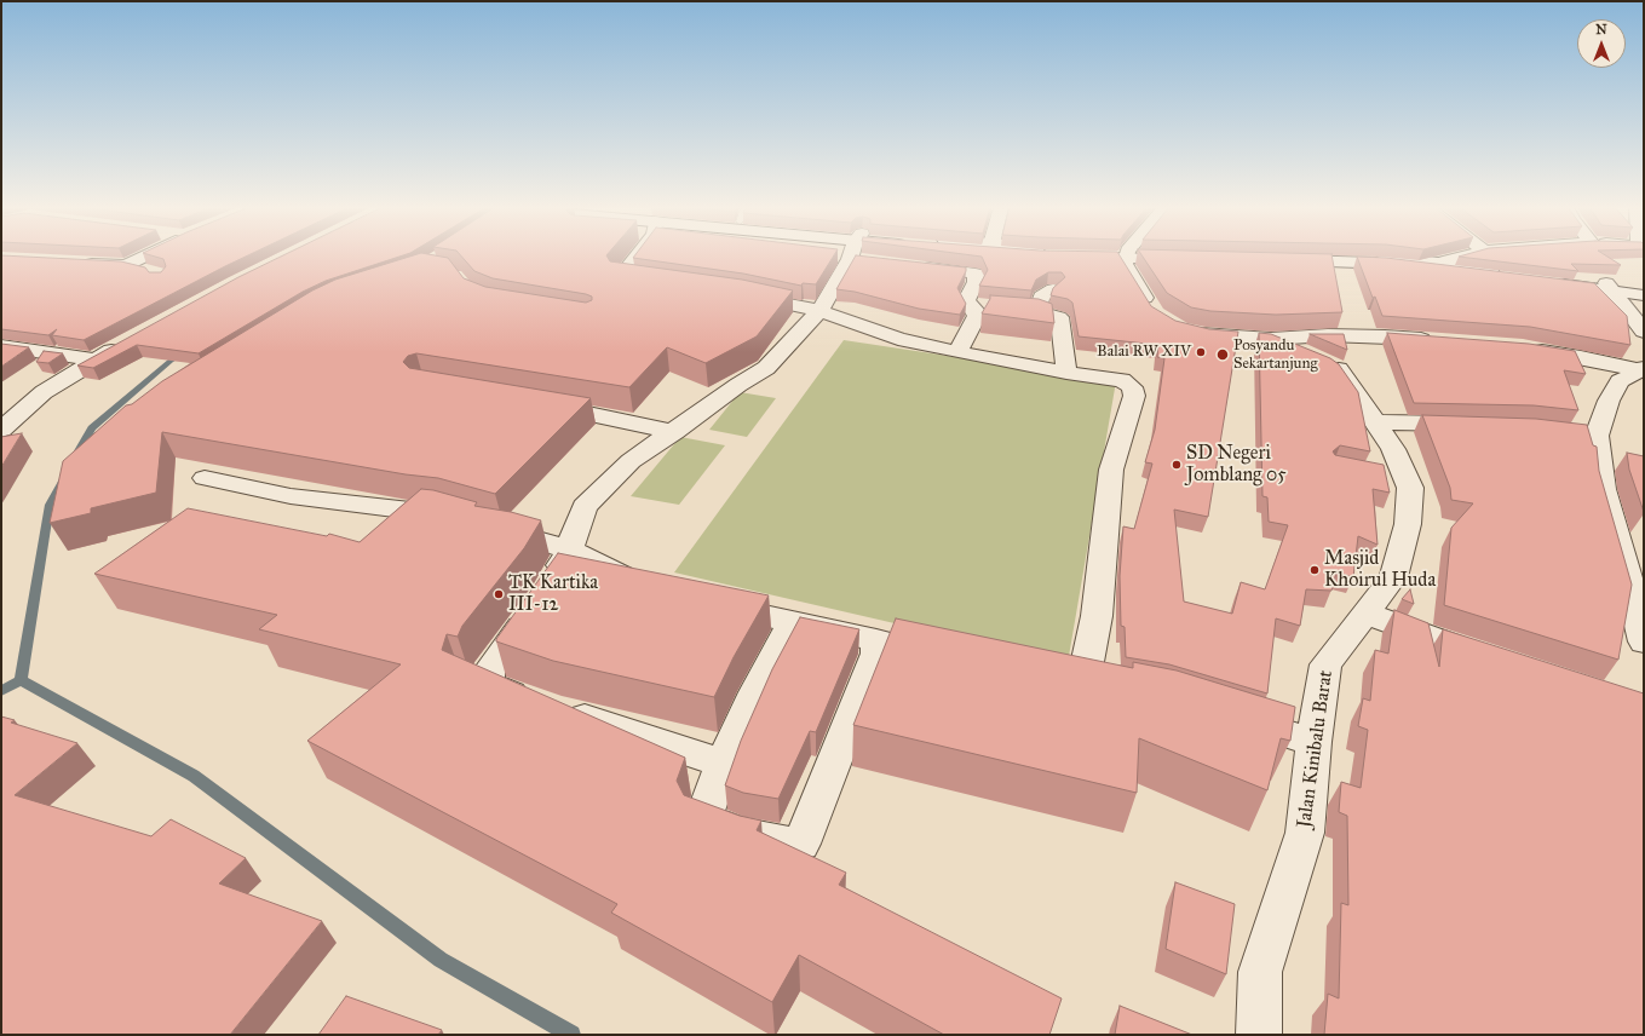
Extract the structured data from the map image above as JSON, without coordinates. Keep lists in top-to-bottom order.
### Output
{
  "streets": {
    "street": ["Jalan Kinibalu Barat"]
  },
  "places": [
    "Balai RW XIV",
    "Posyandu Sekartanjung",
    "SD Negeri Jomblang 05",
    "Masjid Khoirul Huda",
    "TK Kartika III-12"
  ],
  "north": "top"
}
